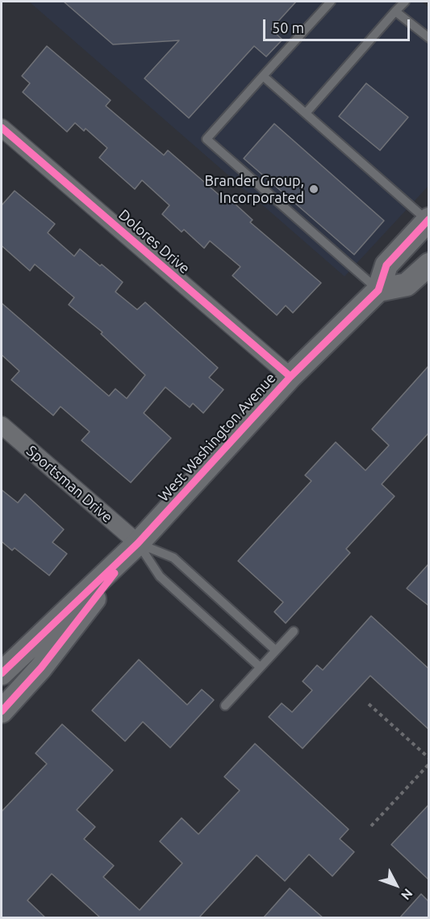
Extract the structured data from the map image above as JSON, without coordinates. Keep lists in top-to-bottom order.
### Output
{
  "streets": {
    "main road": ["West Washington Avenue"],
    "street": ["Dolores Drive", "Sportsman Drive"]
  },
  "crossings": [
    ["Dolores Drive", "West Washington Avenue"],
    ["West Washington Avenue", "Sportsman Drive"]
  ],
  "places": ["Brander Group, Incorporated"],
  "scale_bar": "50 m",
  "north": "bottom right"
}
